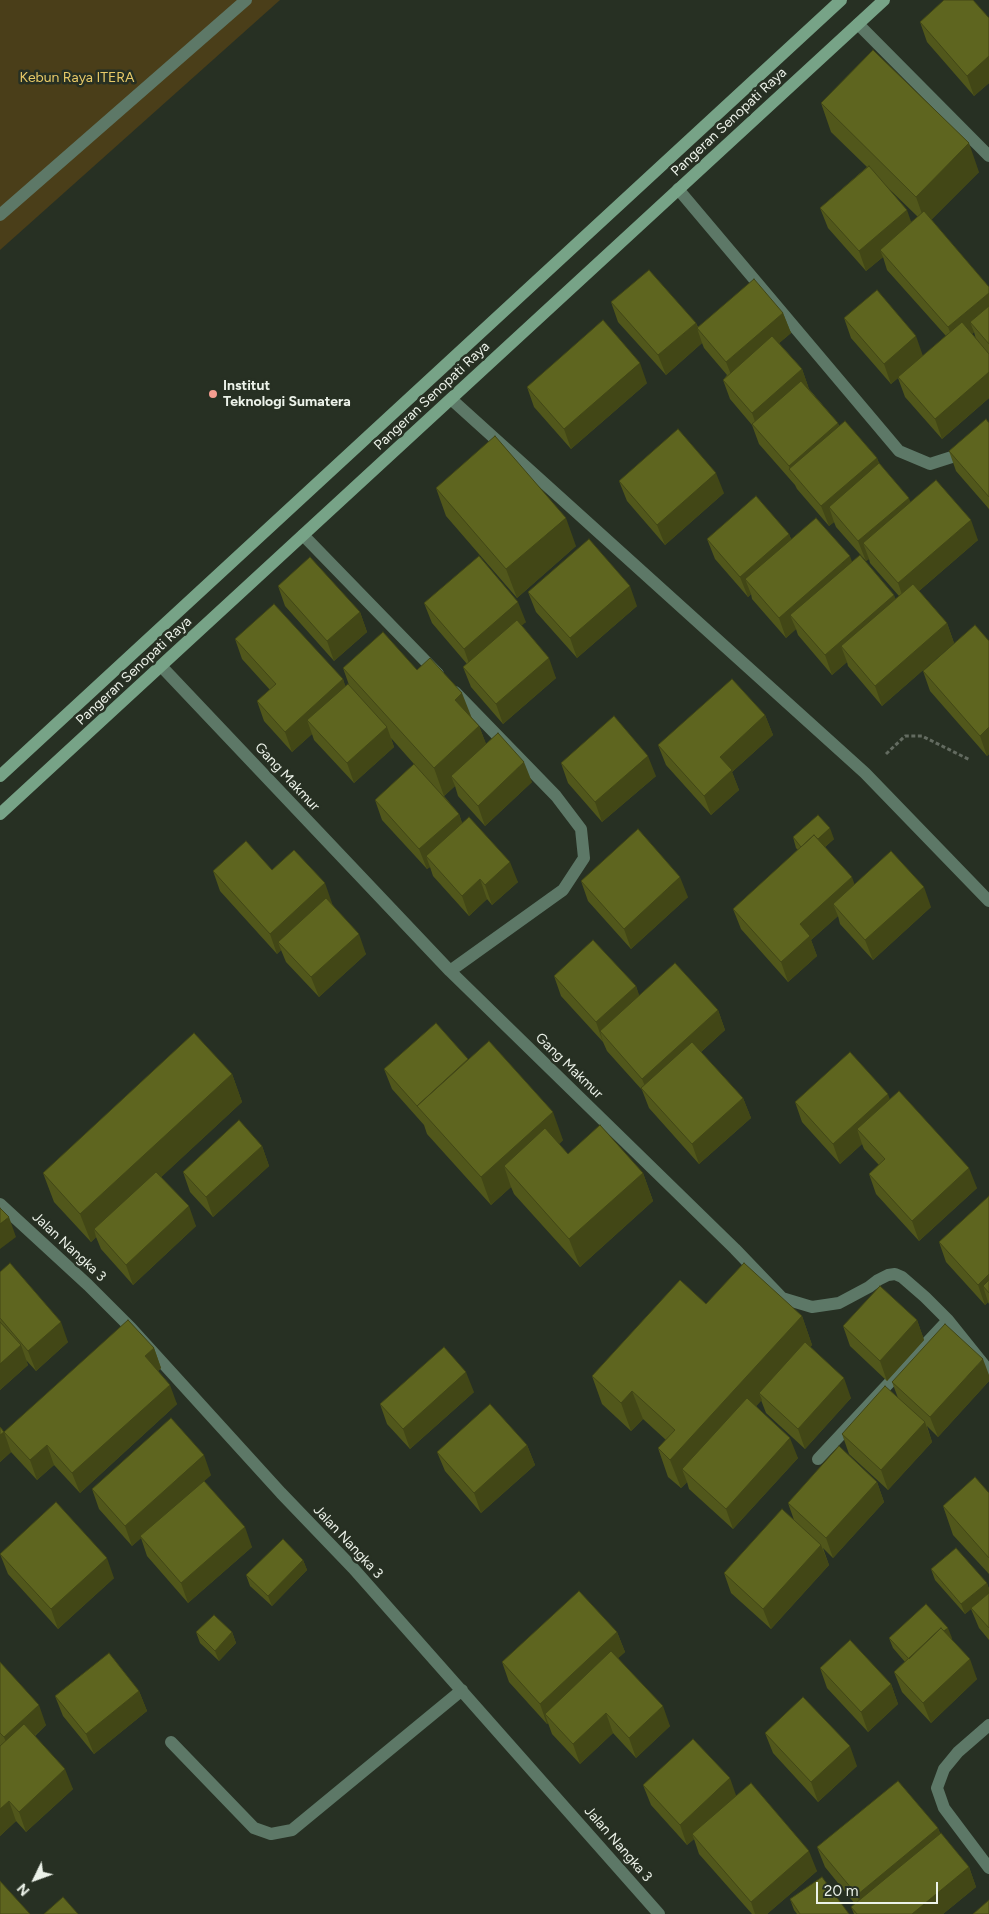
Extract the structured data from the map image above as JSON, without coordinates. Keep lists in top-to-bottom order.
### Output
{
  "streets": {
    "street": ["Pangeran Senopati Raya", "Gang Makmur", "Jalan Nangka 3"]
  },
  "crossings": [
    ["Pangeran Senopati Raya", "Gang Makmur"]
  ],
  "parks": ["Kebun Raya ITERA"],
  "places": ["Institut Teknologi Sumatera"],
  "scale_bar": "20 m",
  "north": "bottom left"
}
